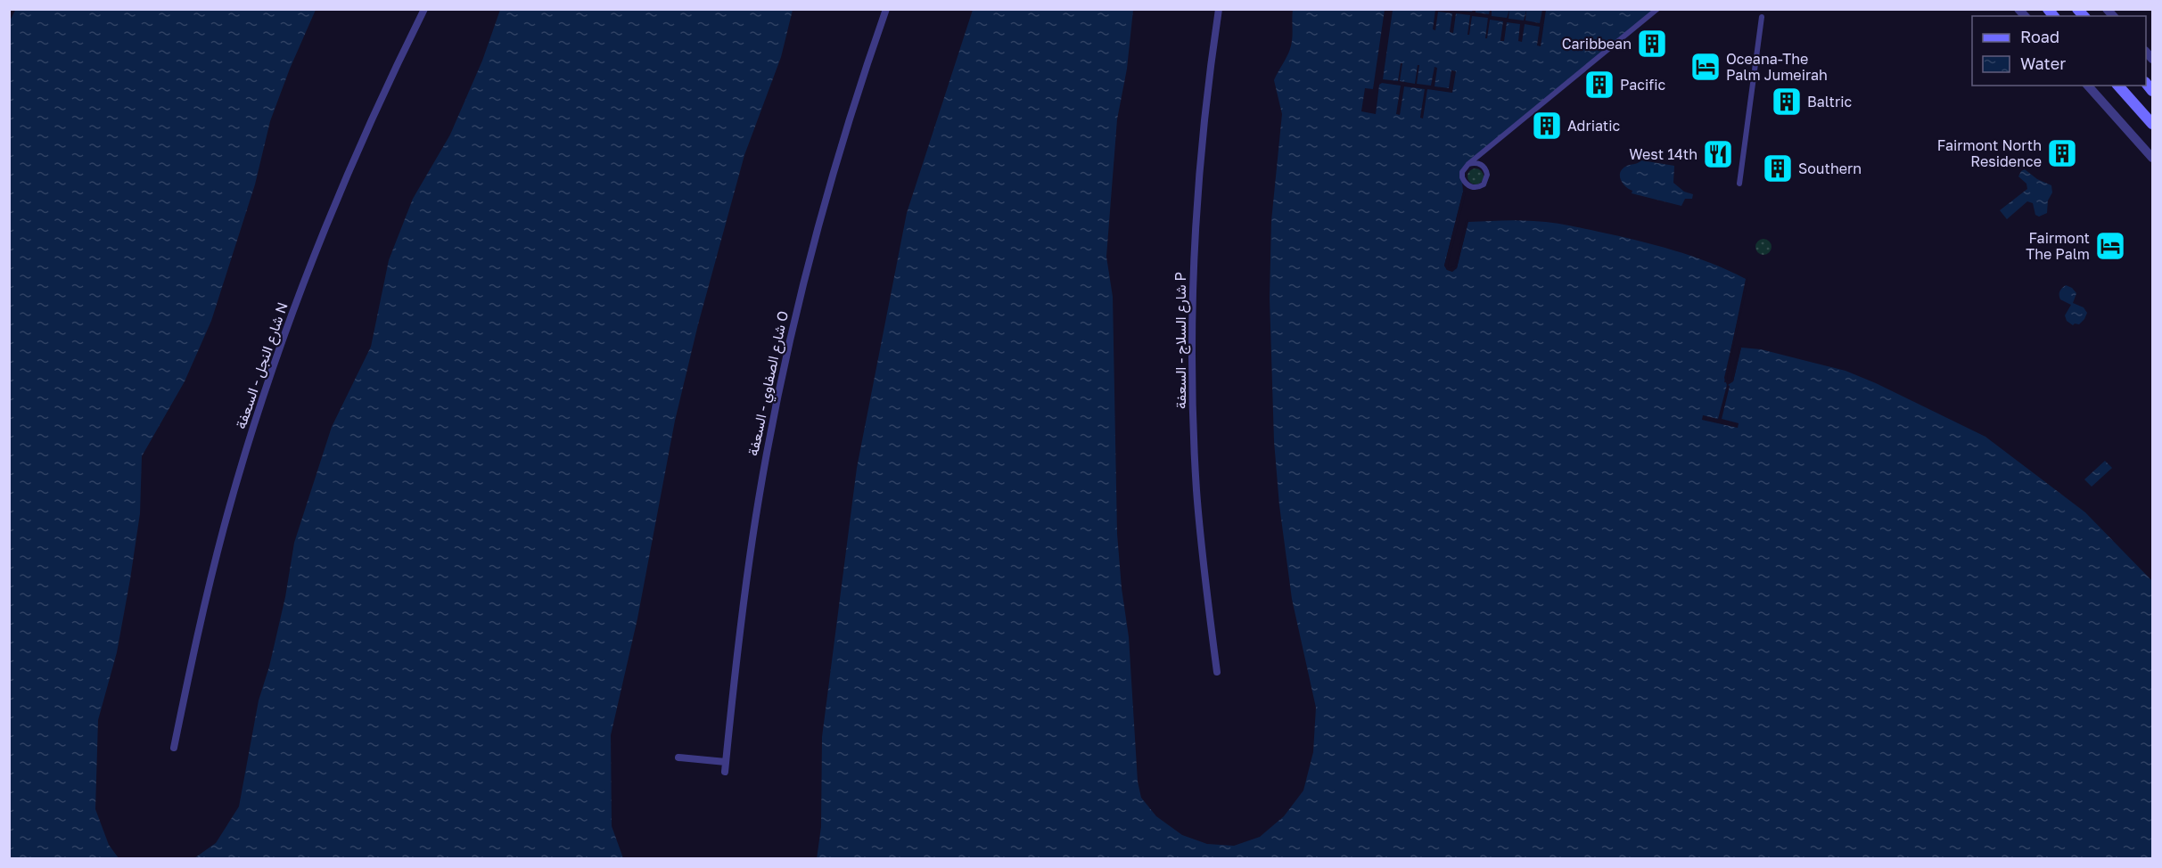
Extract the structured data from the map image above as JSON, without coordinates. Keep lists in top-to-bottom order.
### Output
{
  "streets": {
    "street": ["شارع السلاج - السعفة P", "شارع النجل - السعفة N", "شارع الصفاوي - السعفة O"]
  },
  "places": {
    "building": [
      "Caribbean",
      "Pacific",
      "Baltric",
      "Adriatic",
      "Fairmont North Residence",
      "Southern"
    ],
    "hotel": ["Oceana-The Palm Jumeirah", "Fairmont The Palm"],
    "restaurant": ["West 14th"]
  },
  "legend": ["Road", "Water"]
}
